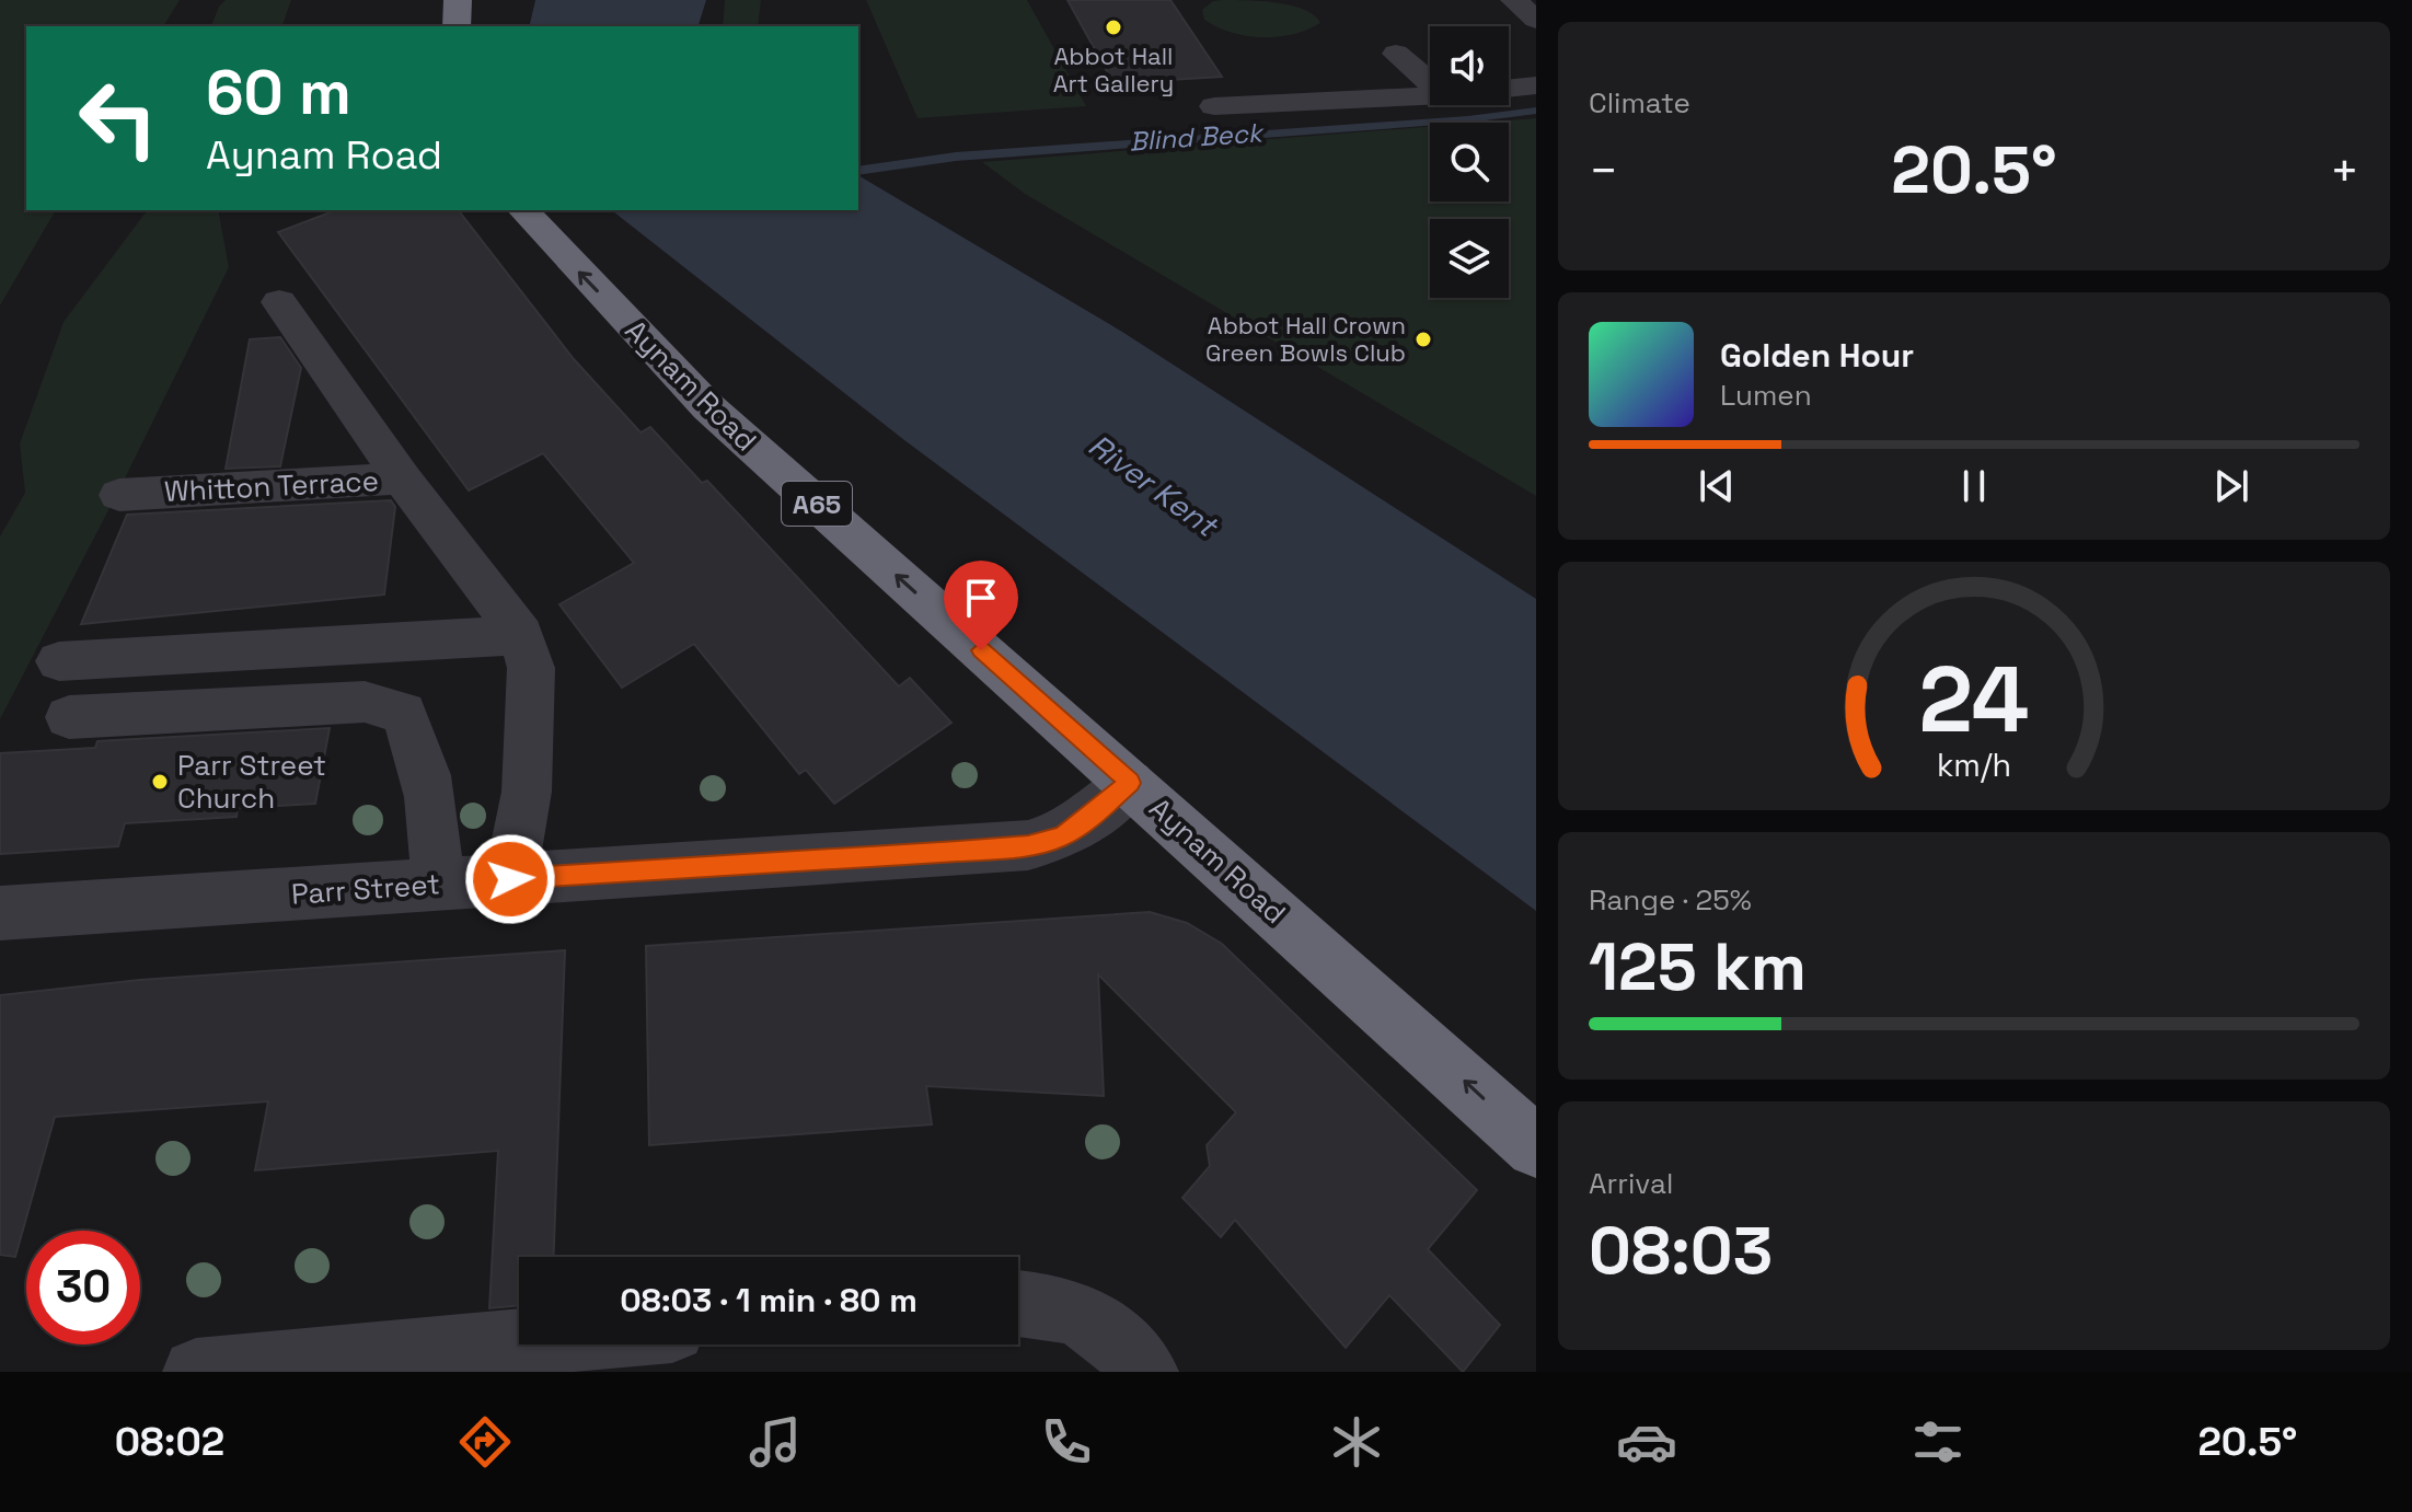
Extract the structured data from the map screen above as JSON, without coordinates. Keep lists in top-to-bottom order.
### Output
{
  "streets": {
    "highway": ["Aynam Road", "A65"],
    "street": ["Whitton Terrace", "Parr Street"]
  },
  "crossings": [
    ["Aynam Road", "Parr Street"],
    ["Whitton Terrace", "Parr Street"]
  ],
  "one_way": ["Aynam Road"],
  "water": ["Blind Beck", "River Kent"],
  "places": ["Abbot Hall Art Gallery", "Abbot Hall Crown Green Bowls Club", "Parr Street Church"],
  "page": {
    "tile": [
      "Climate",
      ["Range · 25%", "125 km"],
      ["Arrival", "08:03"]
    ],
    "turn": ["60 m", "Aynam Road"],
    "heat": ["−", "20.5°", "+"],
    "song": ["Golden Hour", "Lumen"],
    "limit": "30",
    "trip": "08:03 · 1 min · 80 m",
    "tabs": ["08:02", "20.5°"],
    "gauge": ["24", "km/h"]
  }
}
